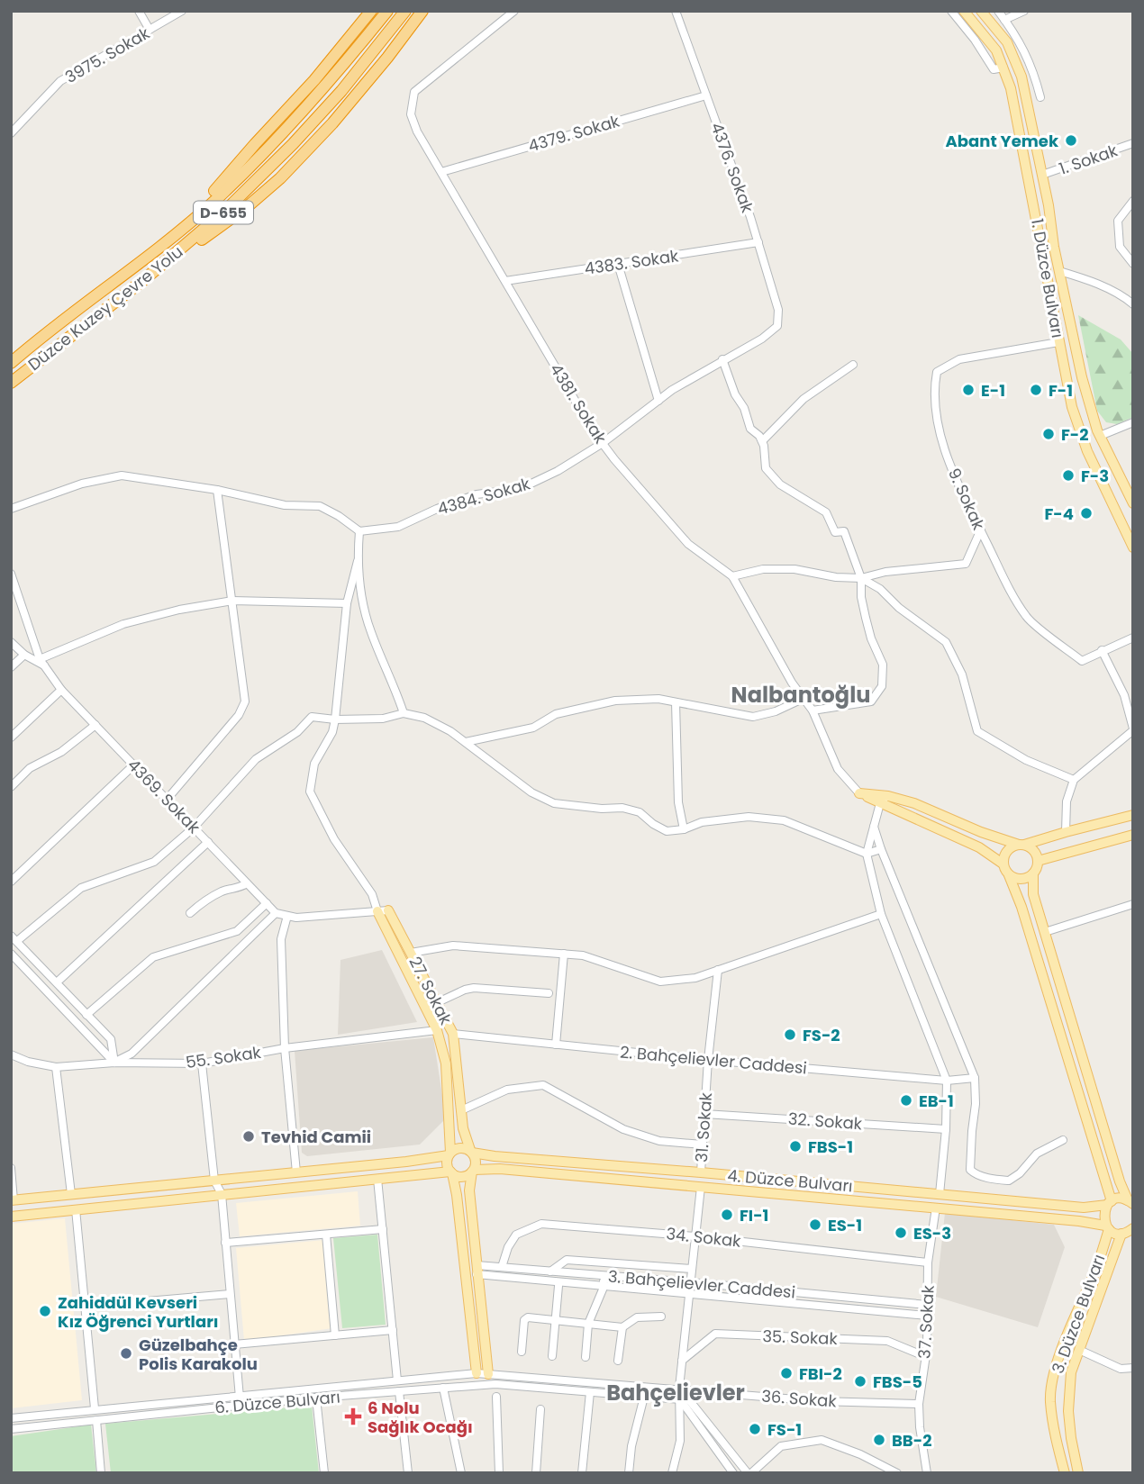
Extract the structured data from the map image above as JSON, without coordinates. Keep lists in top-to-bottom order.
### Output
{
  "streets": {
    "highway": ["D-655", "Düzce Kuzey Çevre Yolu"],
    "main road": [
      "1. Düzce Bulvarı",
      "27. Sokak",
      "4. Düzce Bulvarı",
      "3. Düzce Bulvarı"
    ],
    "street": [
      "3975. Sokak",
      "4379. Sokak",
      "1. Sokak",
      "4376. Sokak",
      "4383. Sokak",
      "4381. Sokak",
      "4384. Sokak",
      "9. Sokak",
      "4369. Sokak",
      "55. Sokak",
      "2. Bahçelievler Caddesi",
      "32. Sokak",
      "31. Sokak",
      "34. Sokak",
      "3. Bahçelievler Caddesi",
      "37. Sokak",
      "35. Sokak",
      "36. Sokak",
      "6. Düzce Bulvarı"
    ]
  },
  "crossings": [
    ["4379. Sokak", "4376. Sokak"],
    ["4379. Sokak", "4381. Sokak"],
    ["1. Sokak", "1. Düzce Bulvarı"],
    ["4376. Sokak", "4383. Sokak"],
    ["4376. Sokak", "4384. Sokak"],
    ["4383. Sokak", "4381. Sokak"],
    ["1. Düzce Bulvarı", "9. Sokak"],
    ["4381. Sokak", "4384. Sokak"],
    ["27. Sokak", "2. Bahçelievler Caddesi"],
    ["27. Sokak", "4. Düzce Bulvarı"],
    ["2. Bahçelievler Caddesi", "31. Sokak"],
    ["32. Sokak", "31. Sokak"],
    ["31. Sokak", "4. Düzce Bulvarı"],
    ["4. Düzce Bulvarı", "3. Düzce Bulvarı"],
    ["4. Düzce Bulvarı", "37. Sokak"],
    ["34. Sokak", "3. Bahçelievler Caddesi"],
    ["34. Sokak", "37. Sokak"],
    ["3. Bahçelievler Caddesi", "37. Sokak"],
    ["37. Sokak", "35. Sokak"],
    ["37. Sokak", "36. Sokak"],
    ["36. Sokak", "6. Düzce Bulvarı"]
  ],
  "districts": ["Nalbantoğlu", "Bahçelievler"],
  "places": {
    "other": [
      "Abant Yemek",
      "E-1",
      "F-1",
      "F-2",
      "F-3",
      "F-4",
      "FS-2",
      "EB-1",
      "Tevhid Camii",
      "FBS-1",
      "FI-1",
      "ES-1",
      "ES-3",
      "Zahiddül Kevseri Kız Öğrenci Yurtları",
      "Güzelbahçe Polis Karakolu",
      "FBI-2",
      "FBS-5",
      "FS-1",
      "BB-2"
    ],
    "health": ["6 Nolu Sağlık Ocağı"]
  }
}
